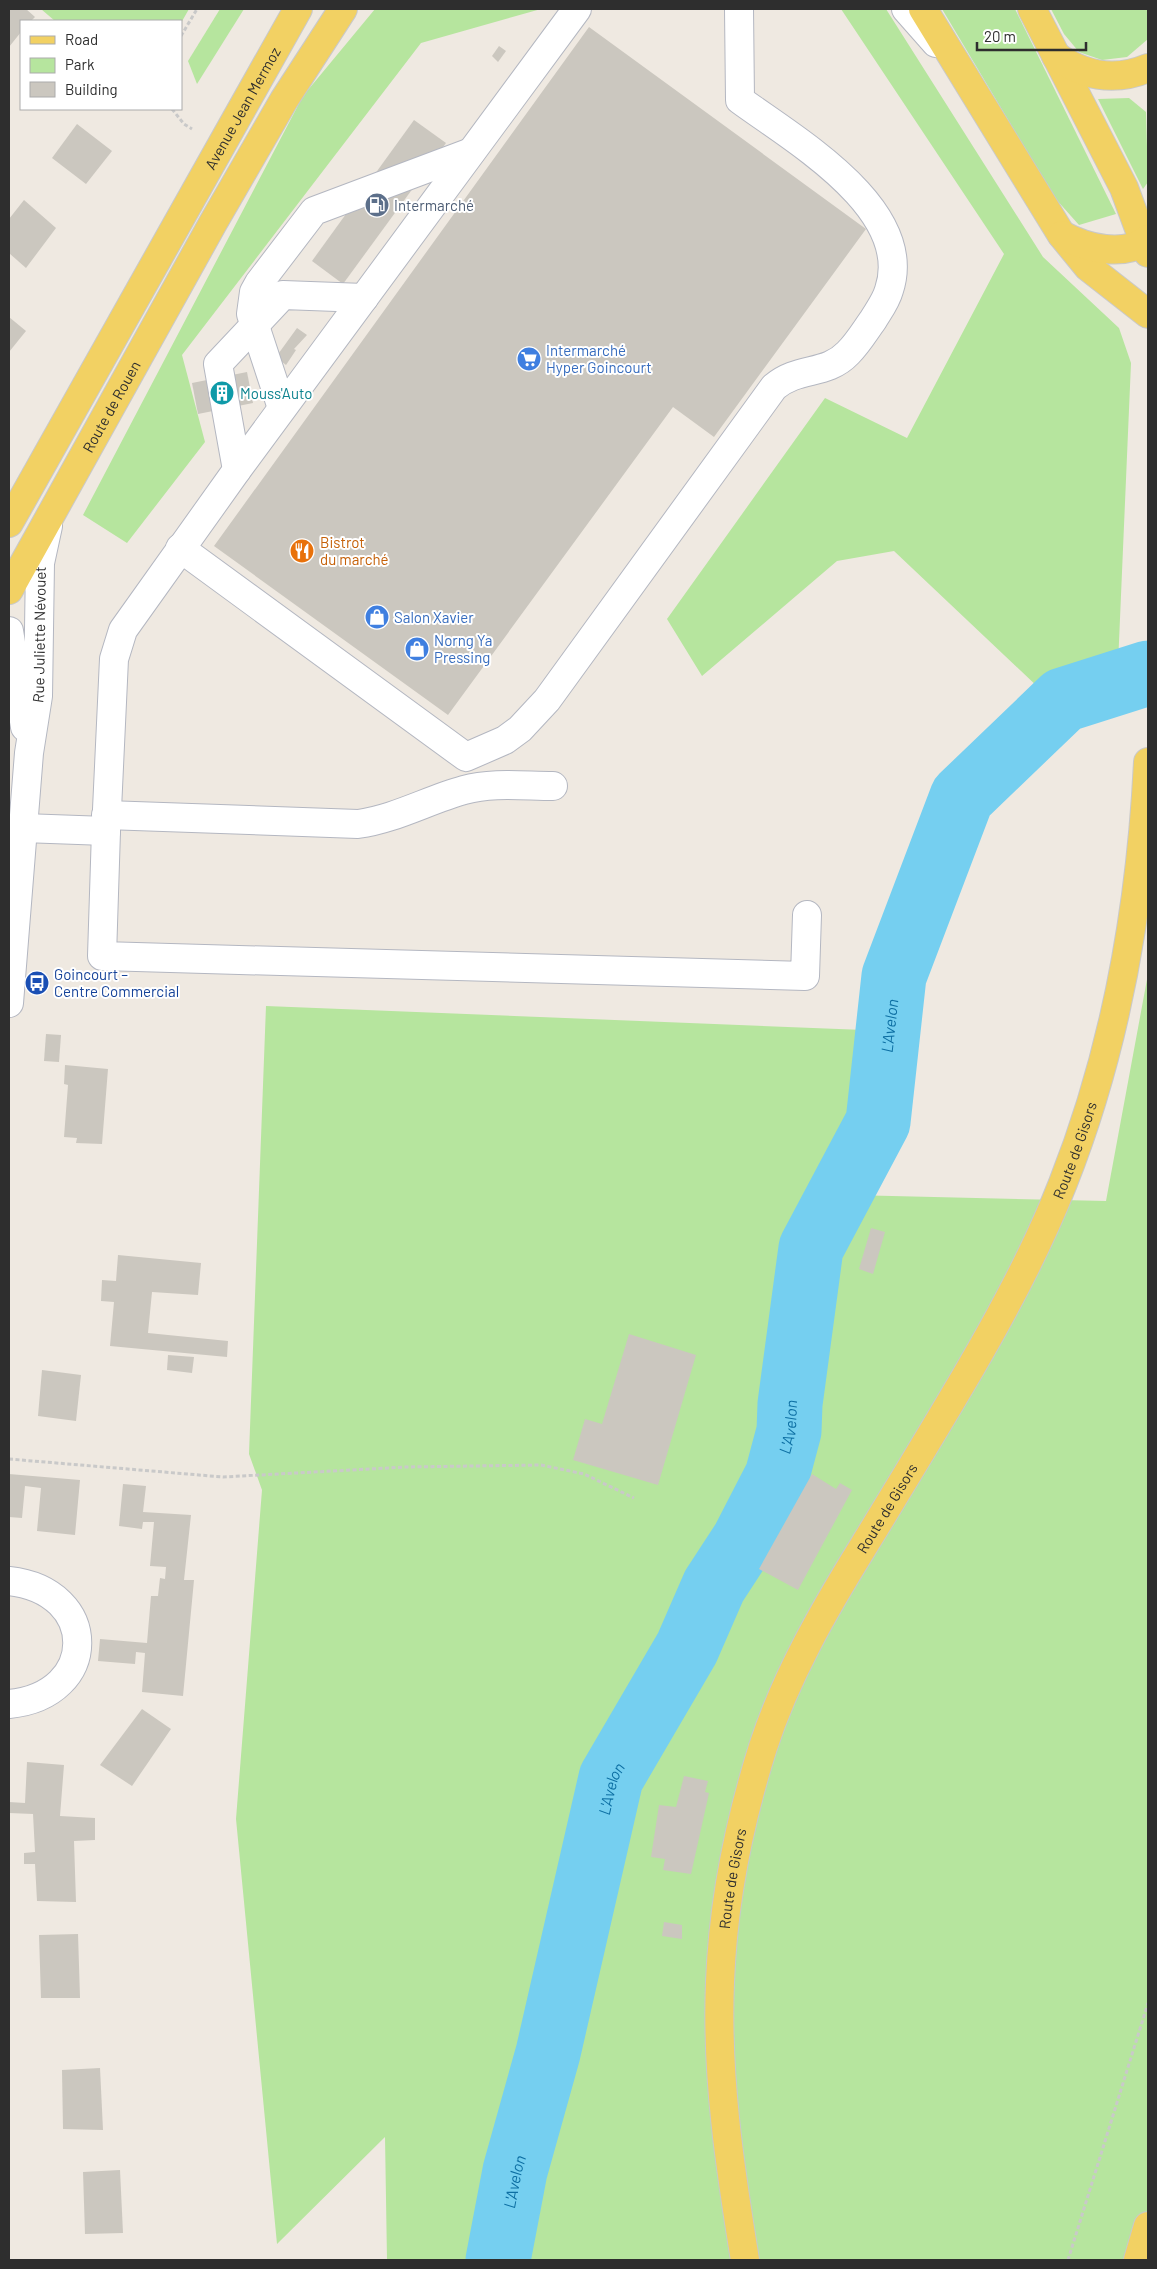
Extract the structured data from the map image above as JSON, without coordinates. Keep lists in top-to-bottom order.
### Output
{
  "streets": {
    "main road": ["Avenue Jean Mermoz", "Route de Rouen", "Route de Gisors"],
    "street": ["Rue Juliette Névouet"]
  },
  "crossings": [
    ["Route de Rouen", "Rue Juliette Névouet"]
  ],
  "water": ["L'Avelon"],
  "places": {
    "fuel station": ["Intermarché"],
    "supermarket": ["Intermarché Hyper Goincourt"],
    "building": ["Mouss'Auto"],
    "restaurant": ["Bistrot du marché"],
    "shop": ["Salon Xavier", "Norng Ya Pressing"],
    "bus stop": ["Goincourt – Centre Commercial"]
  },
  "legend": ["Road", "Park", "Building"],
  "scale_bar": "20 m"
}
